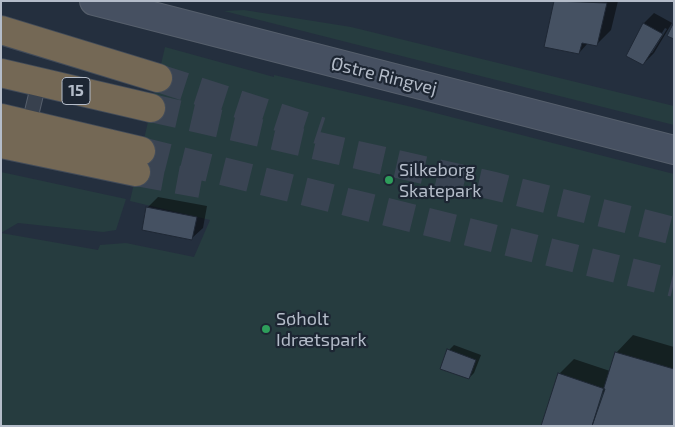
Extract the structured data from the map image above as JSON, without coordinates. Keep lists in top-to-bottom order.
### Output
{
  "streets": {
    "highway": ["15"],
    "main road": ["Østre Ringvej"]
  },
  "places": ["Silkeborg Skatepark", "Søholt Idrætspark"]
}
